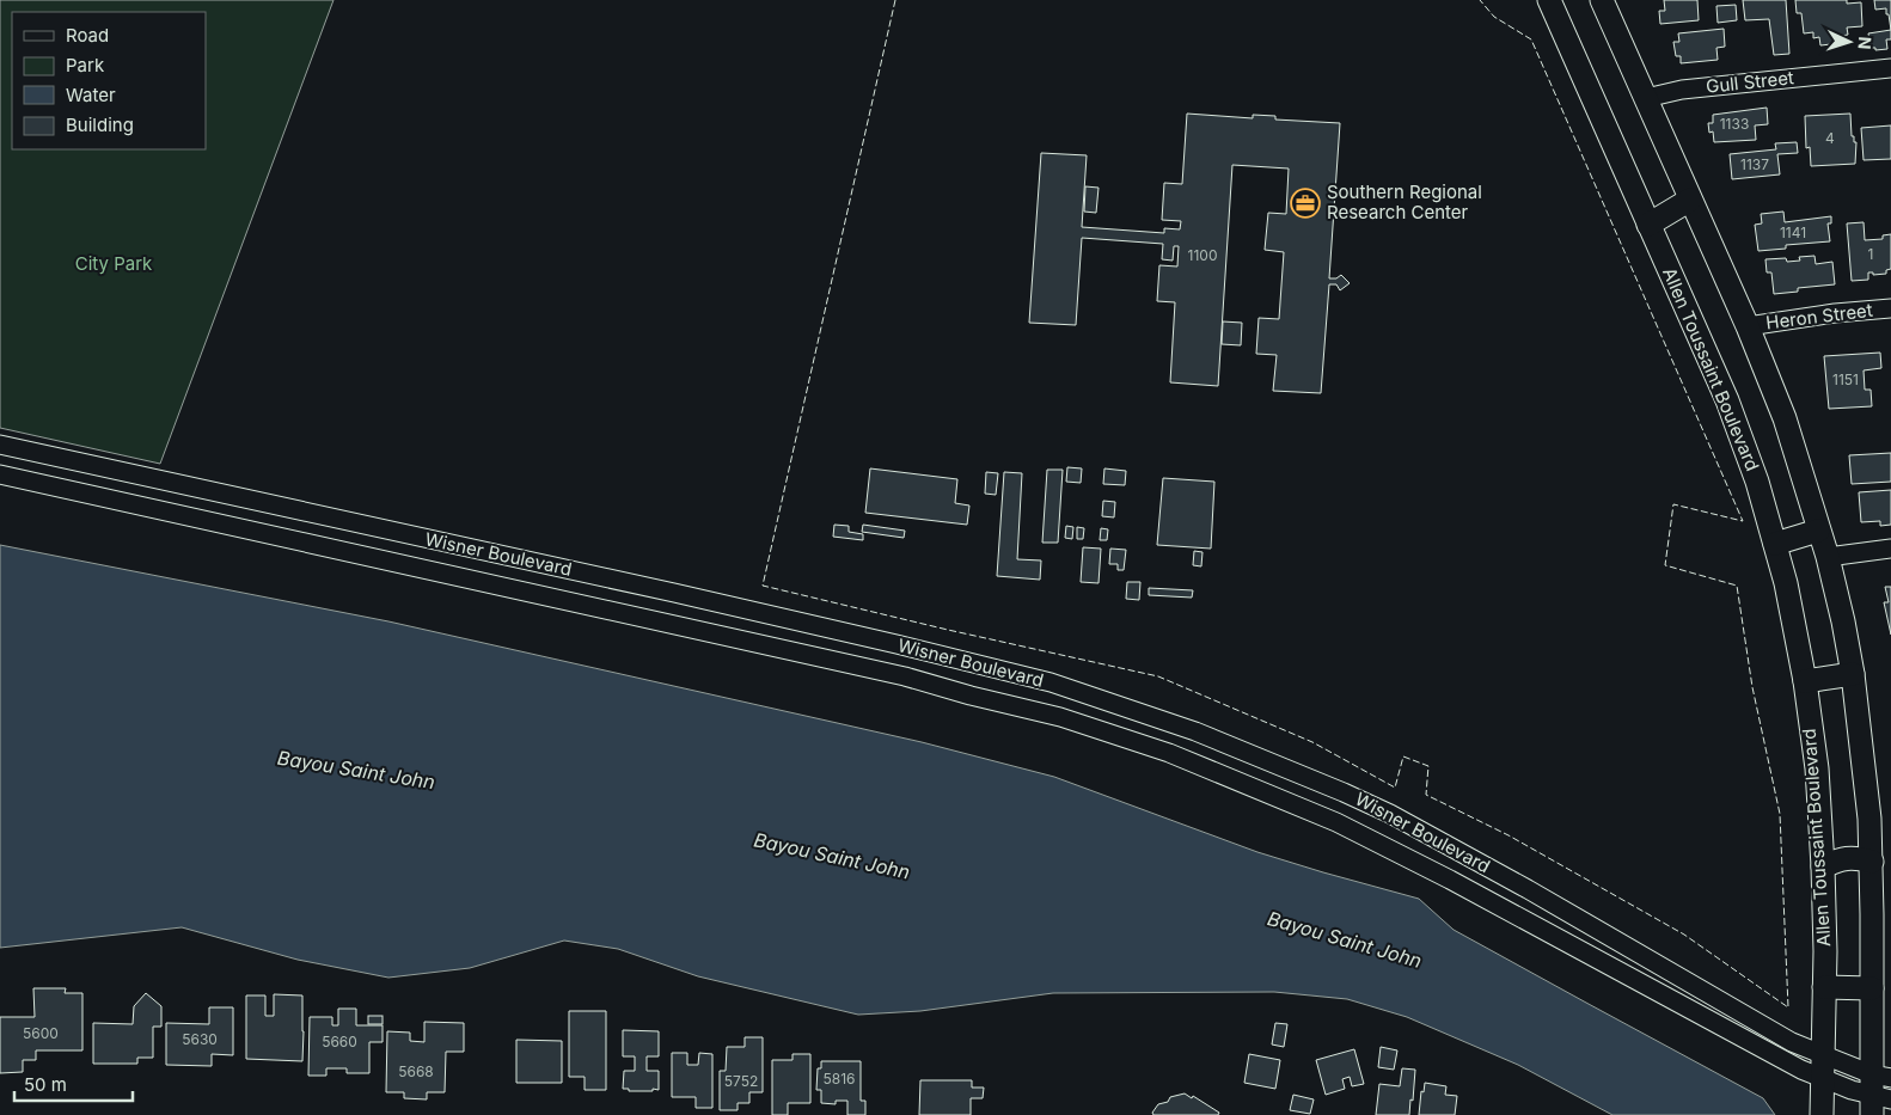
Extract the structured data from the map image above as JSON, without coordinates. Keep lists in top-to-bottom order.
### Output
{
  "streets": {
    "main road": ["Allen Toussaint Boulevard"],
    "street": ["Gull Street", "Heron Street", "Wisner Boulevard"]
  },
  "crossings": [
    ["Allen Toussaint Boulevard", "Wisner Boulevard"]
  ],
  "water": ["Bayou Saint John"],
  "parks": ["City Park"],
  "places": {
    "office": ["Southern Regional Research Center"]
  },
  "house_numbers": [
    "1133",
    "4",
    "1137",
    "1141",
    "1",
    "1100",
    "1151",
    "5600",
    "5630",
    "5660",
    "5668",
    "5816",
    "5752"
  ],
  "legend": [
    "Road",
    "Park",
    "Water",
    "Building"
  ],
  "scale_bar": "50 m",
  "north": "right"
}
